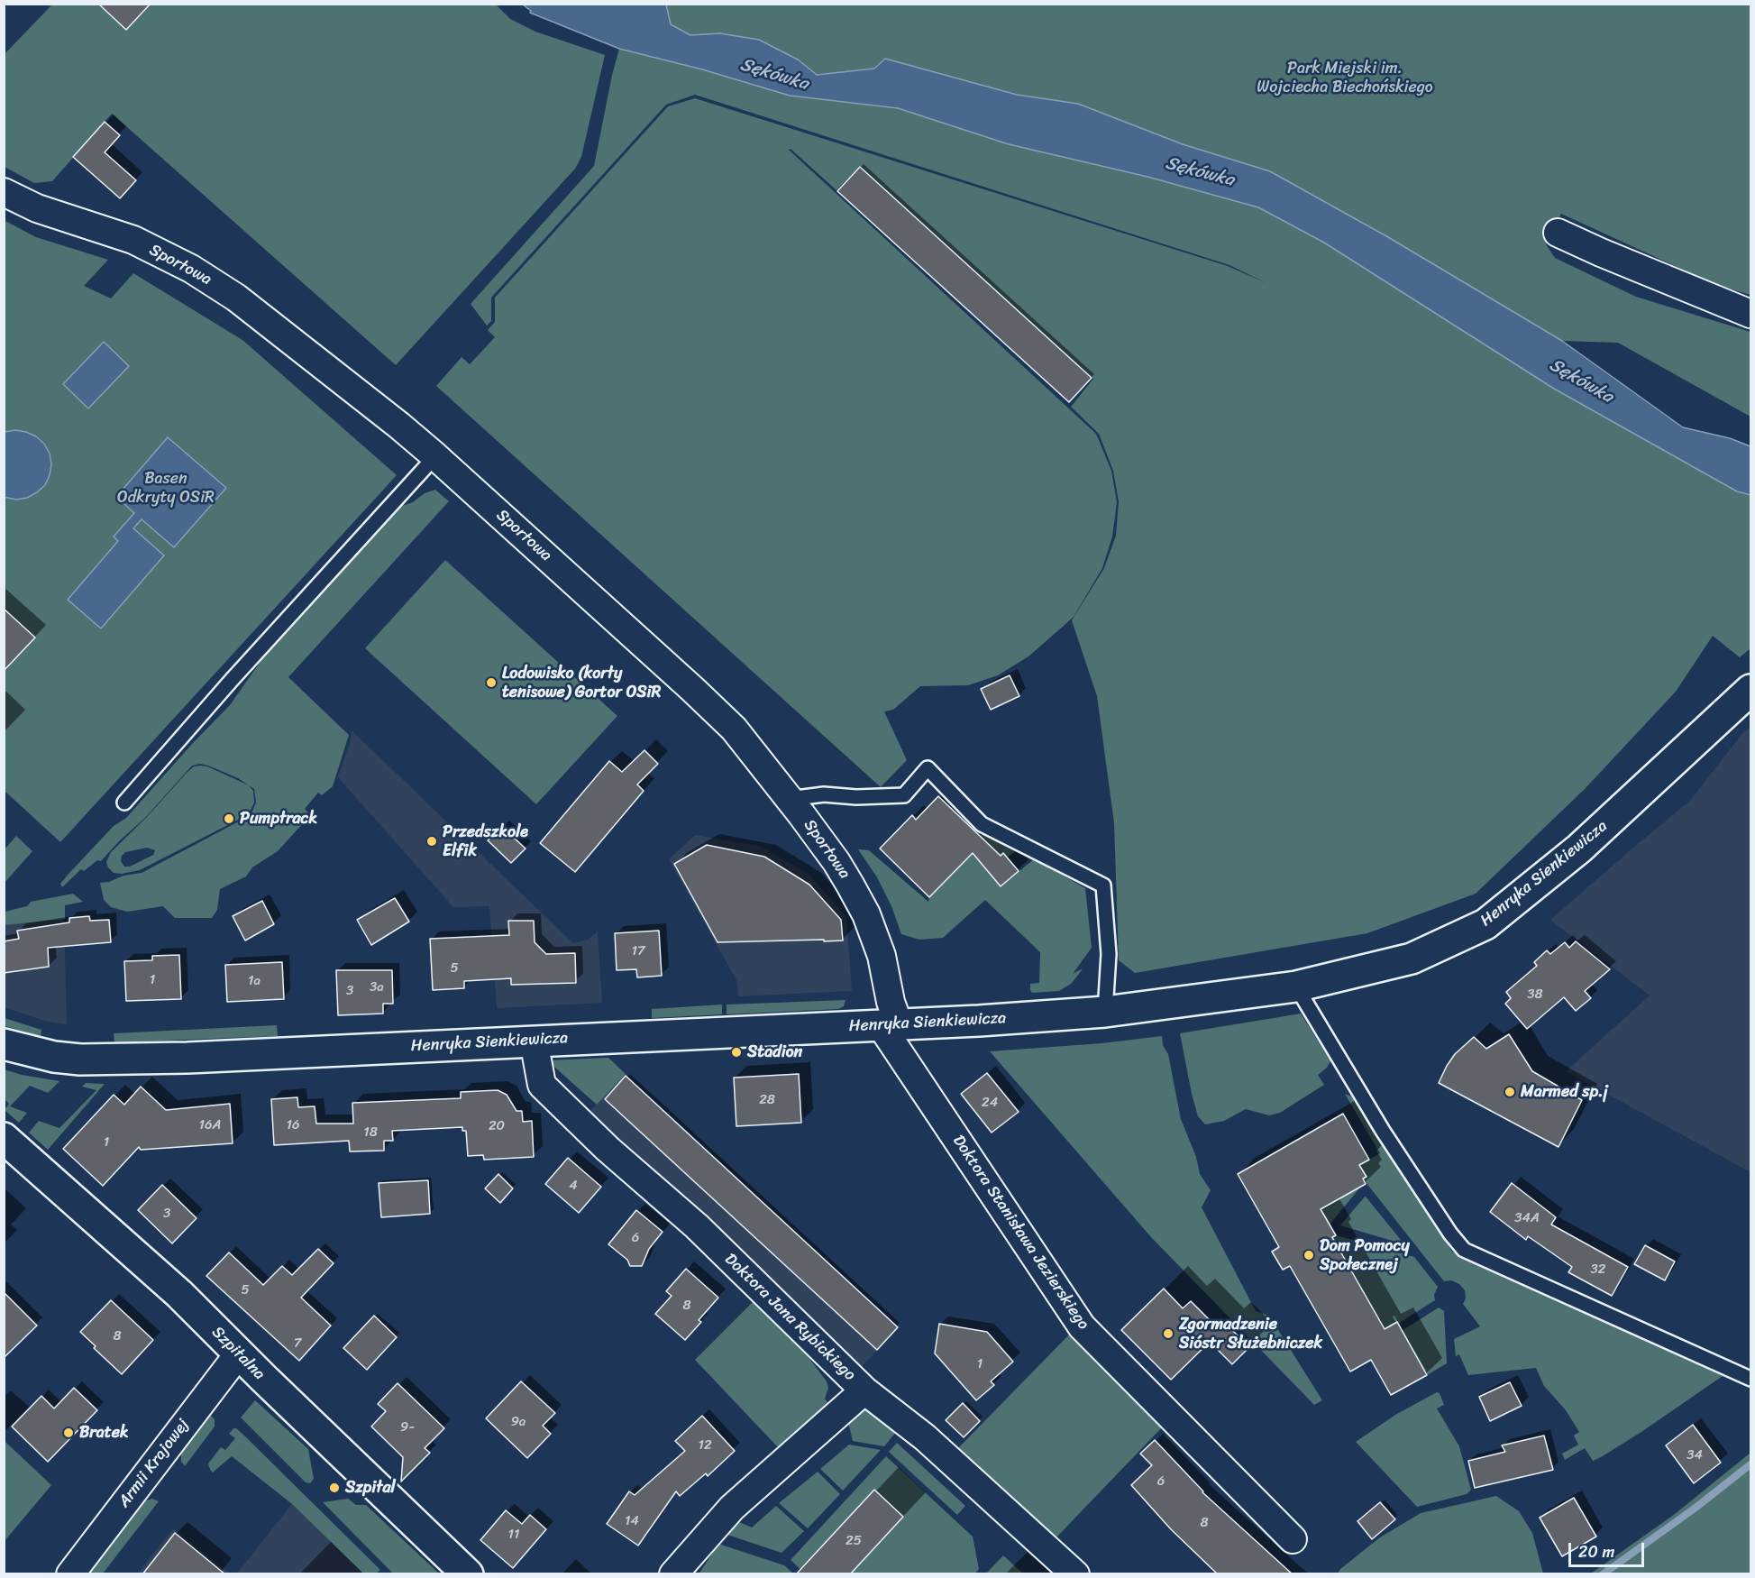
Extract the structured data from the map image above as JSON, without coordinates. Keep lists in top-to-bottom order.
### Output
{
  "streets": {
    "main road": ["Henryka Sienkiewicza", "Szpitalna"],
    "street": [
      "Sportowa",
      "Doktora Stanisława Jezierskiego",
      "Doktora Jana Rybickiego",
      "Armii Krajowej"
    ]
  },
  "crossings": [
    ["Sportowa", "Henryka Sienkiewicza"],
    ["Sportowa", "Doktora Stanisława Jezierskiego"],
    ["Henryka Sienkiewicza", "Doktora Stanisława Jezierskiego"],
    ["Henryka Sienkiewicza", "Doktora Jana Rybickiego"],
    ["Szpitalna", "Armii Krajowej"]
  ],
  "water": ["Sękówka"],
  "parks": ["Park Miejski im. Wojciecha Biechońskiego", "Basen Odkryty OSiR"],
  "places": [
    "Lodowisko (korty tenisowe) Gortor OSiR",
    "Pumptrack",
    "Przedszkole Elfik",
    "Stadion",
    "Marmed sp.j",
    "Dom Pomocy Społecznej",
    "Zgormadzenie Sióstr Służebniczek",
    "Bratek",
    "Szpital"
  ],
  "house_numbers": [
    "17",
    "5",
    "1",
    "1a",
    "3a",
    "3",
    "38",
    "28",
    "24",
    "16A",
    "16",
    "20",
    "18",
    "1",
    "4",
    "3",
    "34A",
    "6",
    "32",
    "5",
    "8",
    "8",
    "7",
    "1",
    "9a",
    "9-",
    "12",
    "34",
    "6",
    "14",
    "8",
    "11",
    "25"
  ],
  "scale_bar": "20 m"
}
